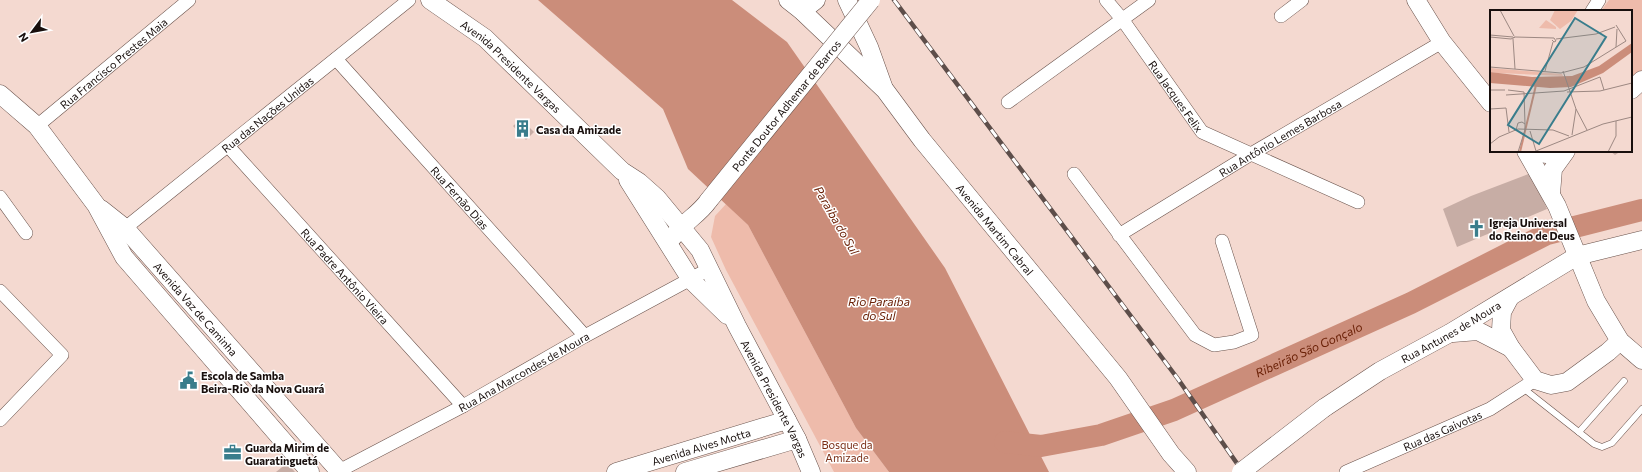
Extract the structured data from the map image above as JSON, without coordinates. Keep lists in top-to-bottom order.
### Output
{
  "streets": {
    "street": [
      "Rua Francisco Prestes Maia",
      "Avenida Presidente Vargas",
      "Rua Jacques Felix",
      "Ponte Doutor Adhemar de Barros",
      "Rua das Nações Unidas",
      "Rua Antônio Lemes Barbosa",
      "Rua Fernão Dias",
      "Avenida Martim Cabral",
      "Rua Padre Antônio Vieira",
      "Avenida Vaz de Caminha",
      "Rua Antunes de Moura",
      "Rua Ana Marcondes de Moura",
      "Rua das Gaivotas",
      "Avenida Alves Motta"
    ]
  },
  "crossings": [
    ["Rua Francisco Prestes Maia", "Avenida Vaz de Caminha"],
    ["Avenida Presidente Vargas", "Ponte Doutor Adhemar de Barros"],
    ["Avenida Presidente Vargas", "Rua Ana Marcondes de Moura"],
    ["Avenida Presidente Vargas", "Avenida Alves Motta"],
    ["Rua Jacques Felix", "Rua Antônio Lemes Barbosa"],
    ["Rua das Nações Unidas", "Rua Fernão Dias"],
    ["Rua das Nações Unidas", "Rua Padre Antônio Vieira"],
    ["Rua das Nações Unidas", "Avenida Vaz de Caminha"],
    ["Rua Fernão Dias", "Rua Ana Marcondes de Moura"],
    ["Rua Padre Antônio Vieira", "Rua Ana Marcondes de Moura"],
    ["Avenida Vaz de Caminha", "Rua Ana Marcondes de Moura"],
    ["Rua Antunes de Moura", "Rua das Gaivotas"]
  ],
  "water": ["Paraiba do Sul", "Rio Paraíba do Sul", "Ribeirão São Gonçalo"],
  "parks": ["Bosque da Amizade"],
  "places": {
    "building": ["Casa da Amizade"],
    "church": ["Igreja Universal do Reino de Deus"],
    "public building": ["Escola de Samba Beira-Rio da Nova Guará"],
    "office": ["Guarda Mirim de Guaratinguetá"]
  },
  "north": "bottom left"
}
